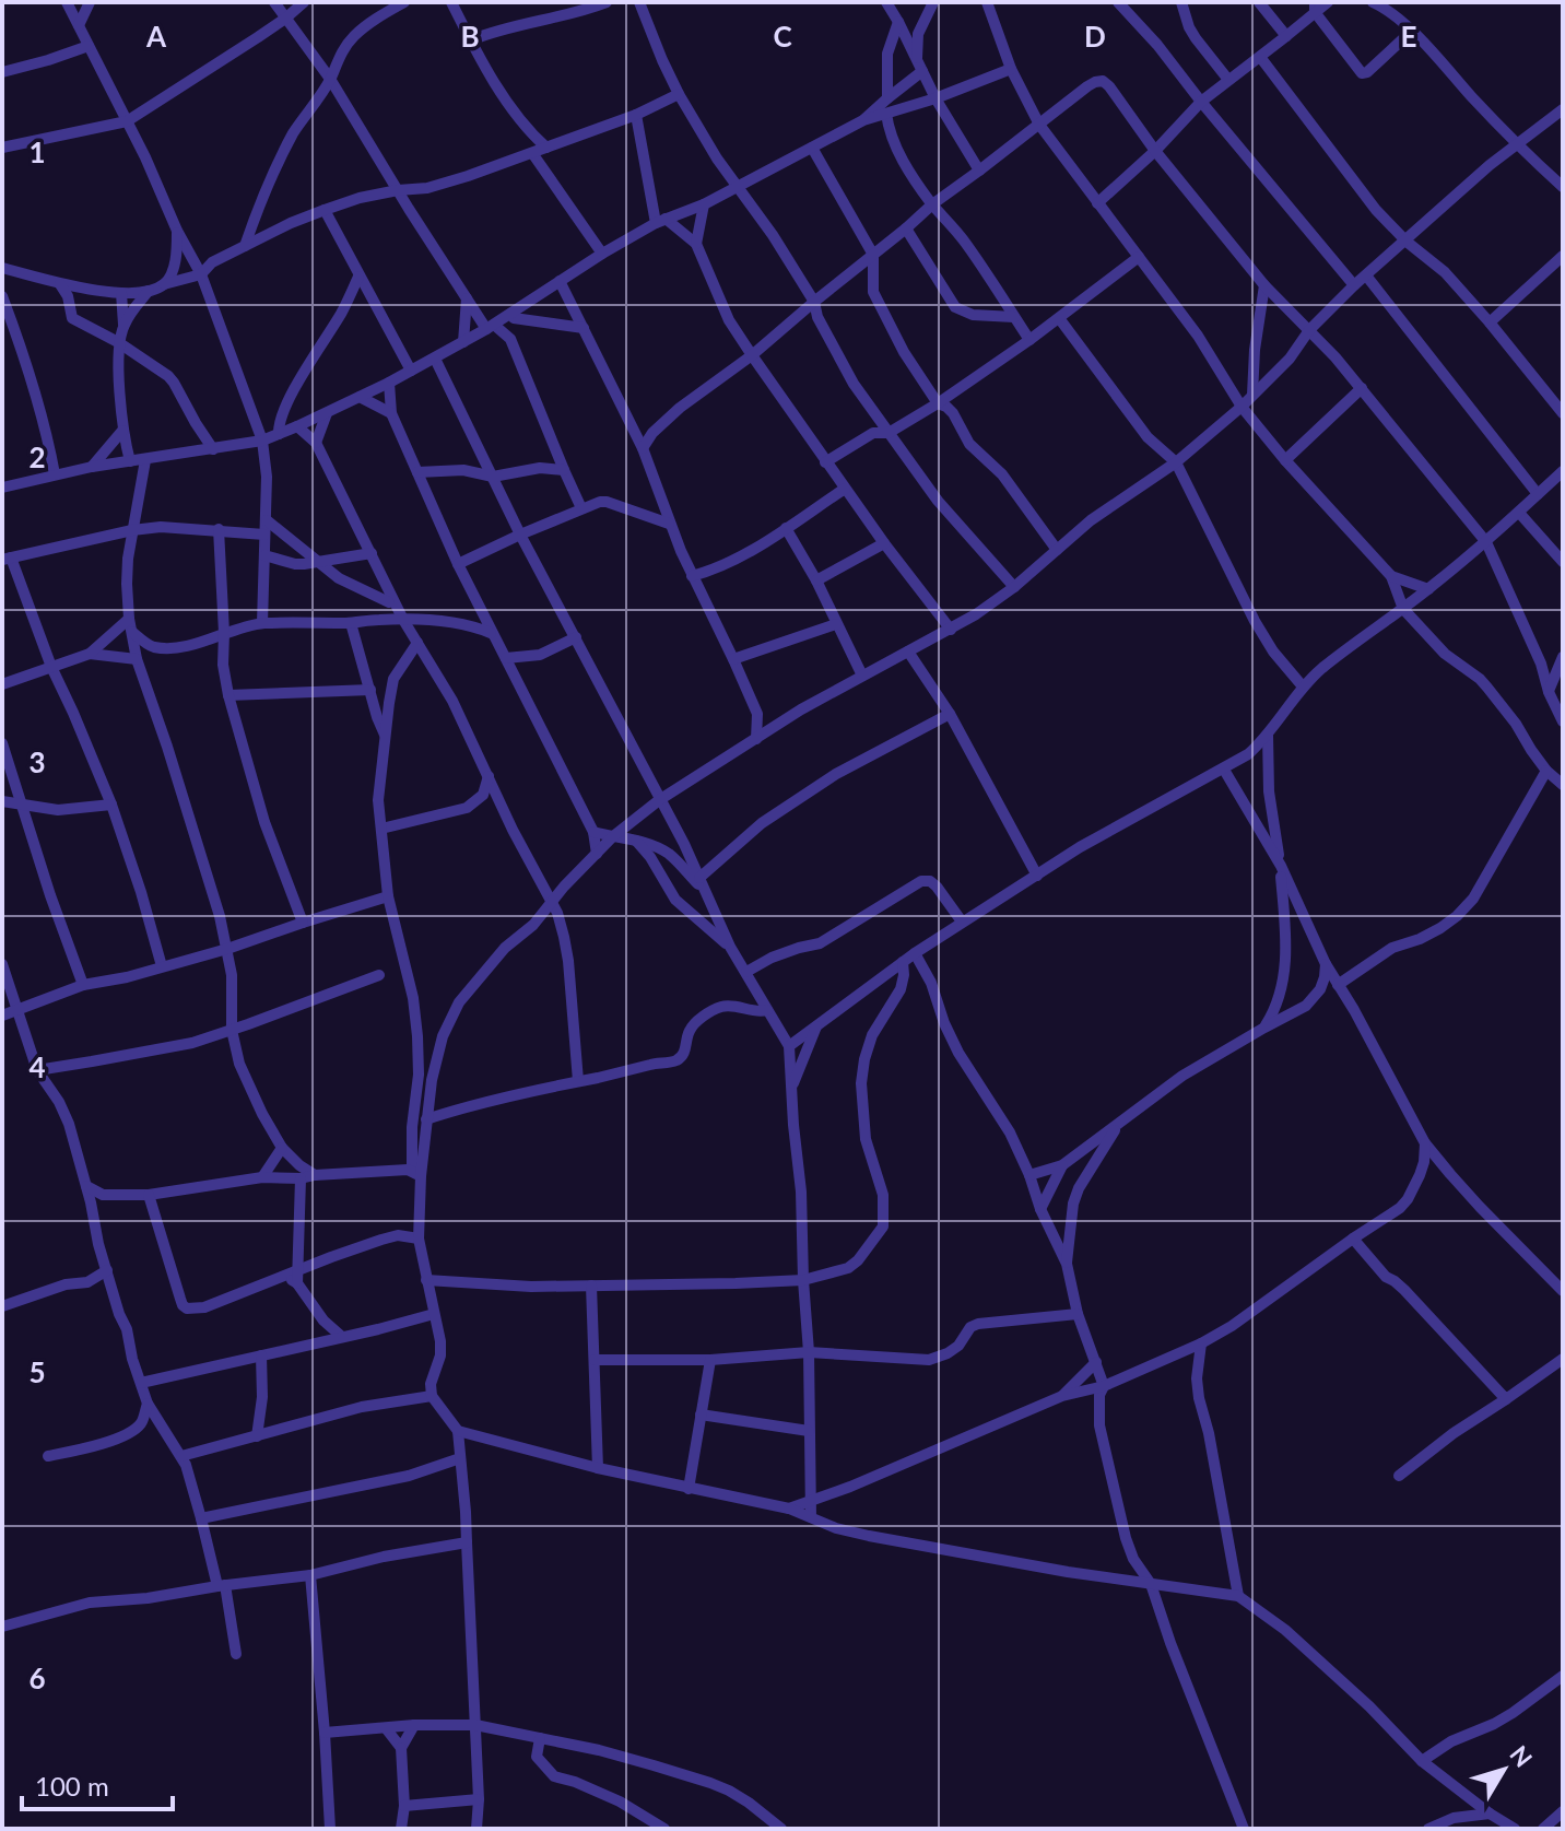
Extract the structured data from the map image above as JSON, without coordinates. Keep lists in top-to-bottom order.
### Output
{
  "scale_bar": "100 m",
  "north": "top right",
  "grid": {
    "columns": [
      "A",
      "B",
      "C",
      "D",
      "E"
    ],
    "rows": [
      "1",
      "2",
      "3",
      "4",
      "5",
      "6"
    ]
  }
}
